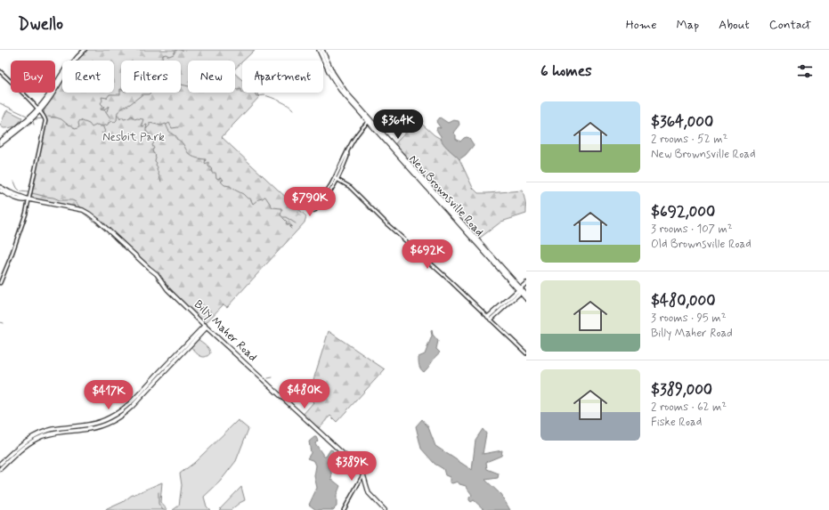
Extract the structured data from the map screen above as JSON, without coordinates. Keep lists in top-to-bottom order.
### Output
{
  "streets": {
    "main road": ["New Brownsville Road", "Billy Maher Road"]
  },
  "parks": ["Nesbit Park"],
  "page": {
    "header": "Dwello",
    "nav": [
      "Home",
      "Map",
      "About",
      "Contact"
    ],
    "heading": "6 homes",
    "chip": [
      "Buy",
      "Rent",
      "Filters",
      "New",
      "Apartment"
    ],
    "list": [
      {
        "name": "$364,000",
        "note": "2 rooms · 52 m² · New Brownsville Road"
      },
      {
        "name": "$692,000",
        "note": "3 rooms · 107 m² · Old Brownsville Road"
      },
      {
        "name": "$480,000",
        "note": "3 rooms · 95 m² · Billy Maher Road"
      },
      {
        "name": "$389,000",
        "note": "2 rooms · 62 m² · Fiske Road"
      }
    ],
    "price": [
      "$364K",
      "$790K",
      "$692K",
      "$480K",
      "$417K",
      "$389K"
    ]
  }
}
